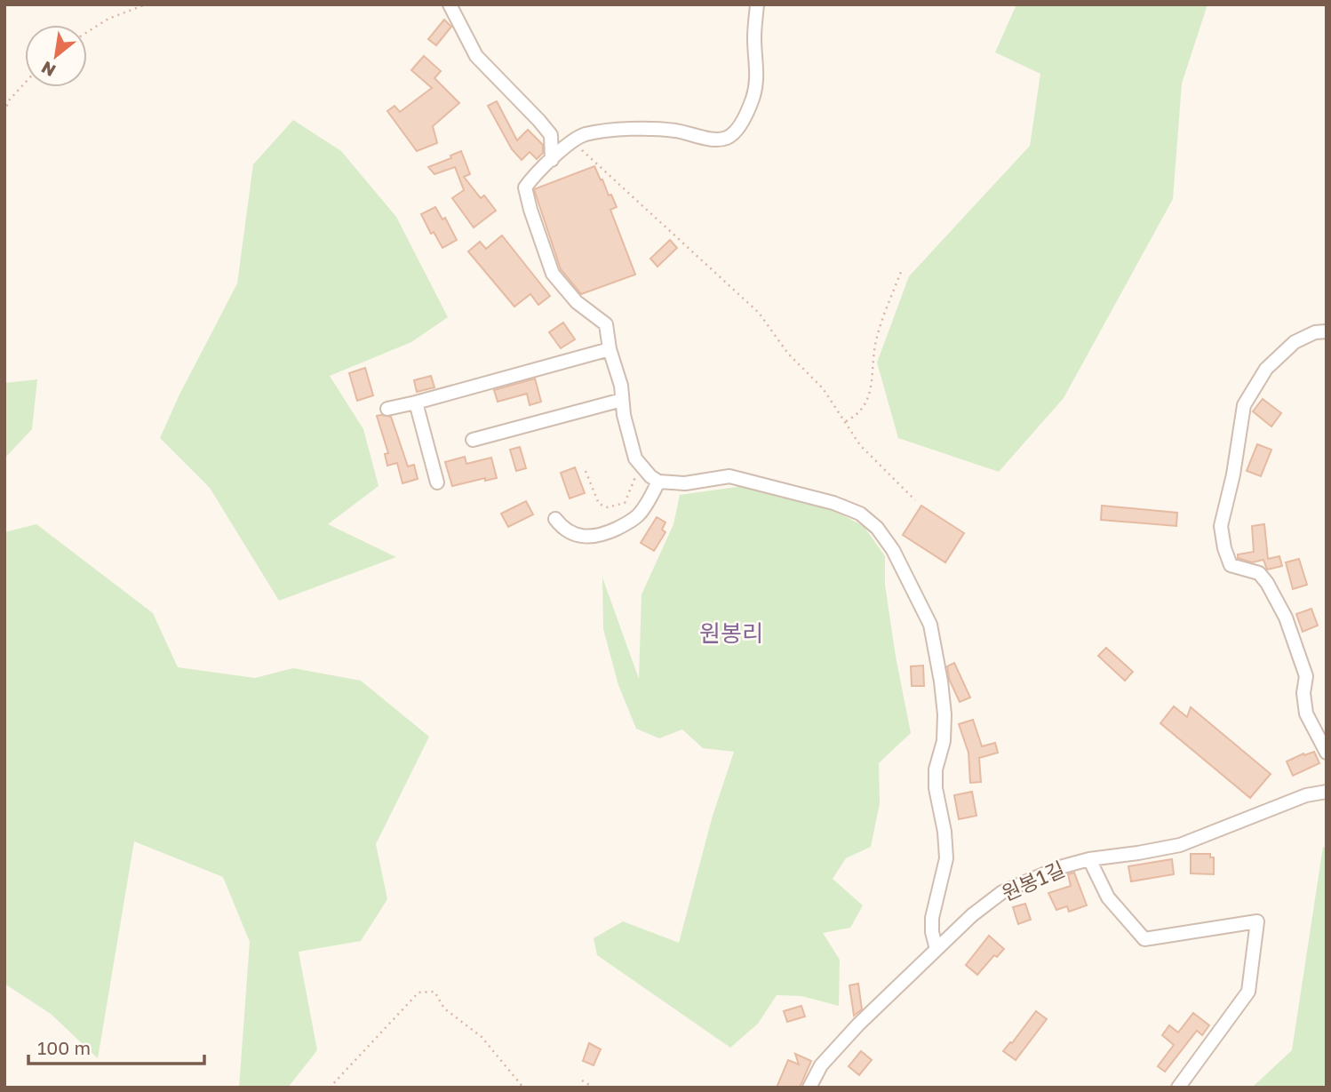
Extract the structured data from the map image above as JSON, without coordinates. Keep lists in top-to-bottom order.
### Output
{
  "streets": {
    "street": ["원봉1길"]
  },
  "districts": ["원봉리"],
  "scale_bar": "100 m",
  "north": "bottom left"
}
